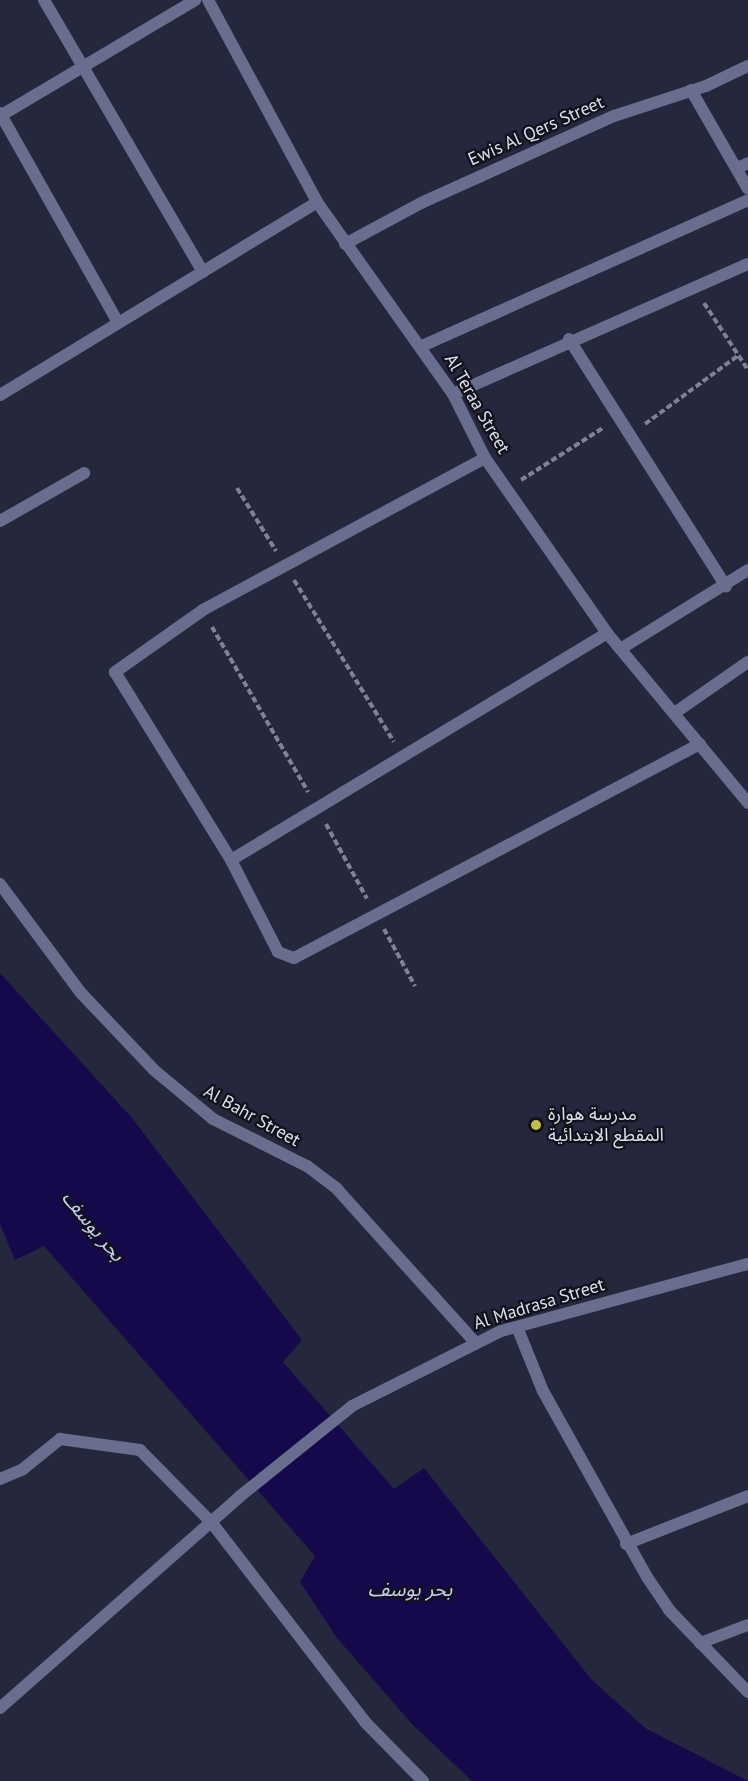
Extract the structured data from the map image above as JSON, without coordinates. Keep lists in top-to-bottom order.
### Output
{
  "streets": {
    "street": [
      "Ewis Al Qers Street",
      "Al Teraa Street",
      "Al Bahr Street",
      "Al Madrasa Street"
    ]
  },
  "crossings": [
    ["Ewis Al Qers Street", "Al Teraa Street"],
    ["Al Bahr Street", "Al Madrasa Street"]
  ],
  "water": ["بحر يوسف"],
  "places": ["مدرسة هوارة المقطع اﻻبتدائية"]
}
